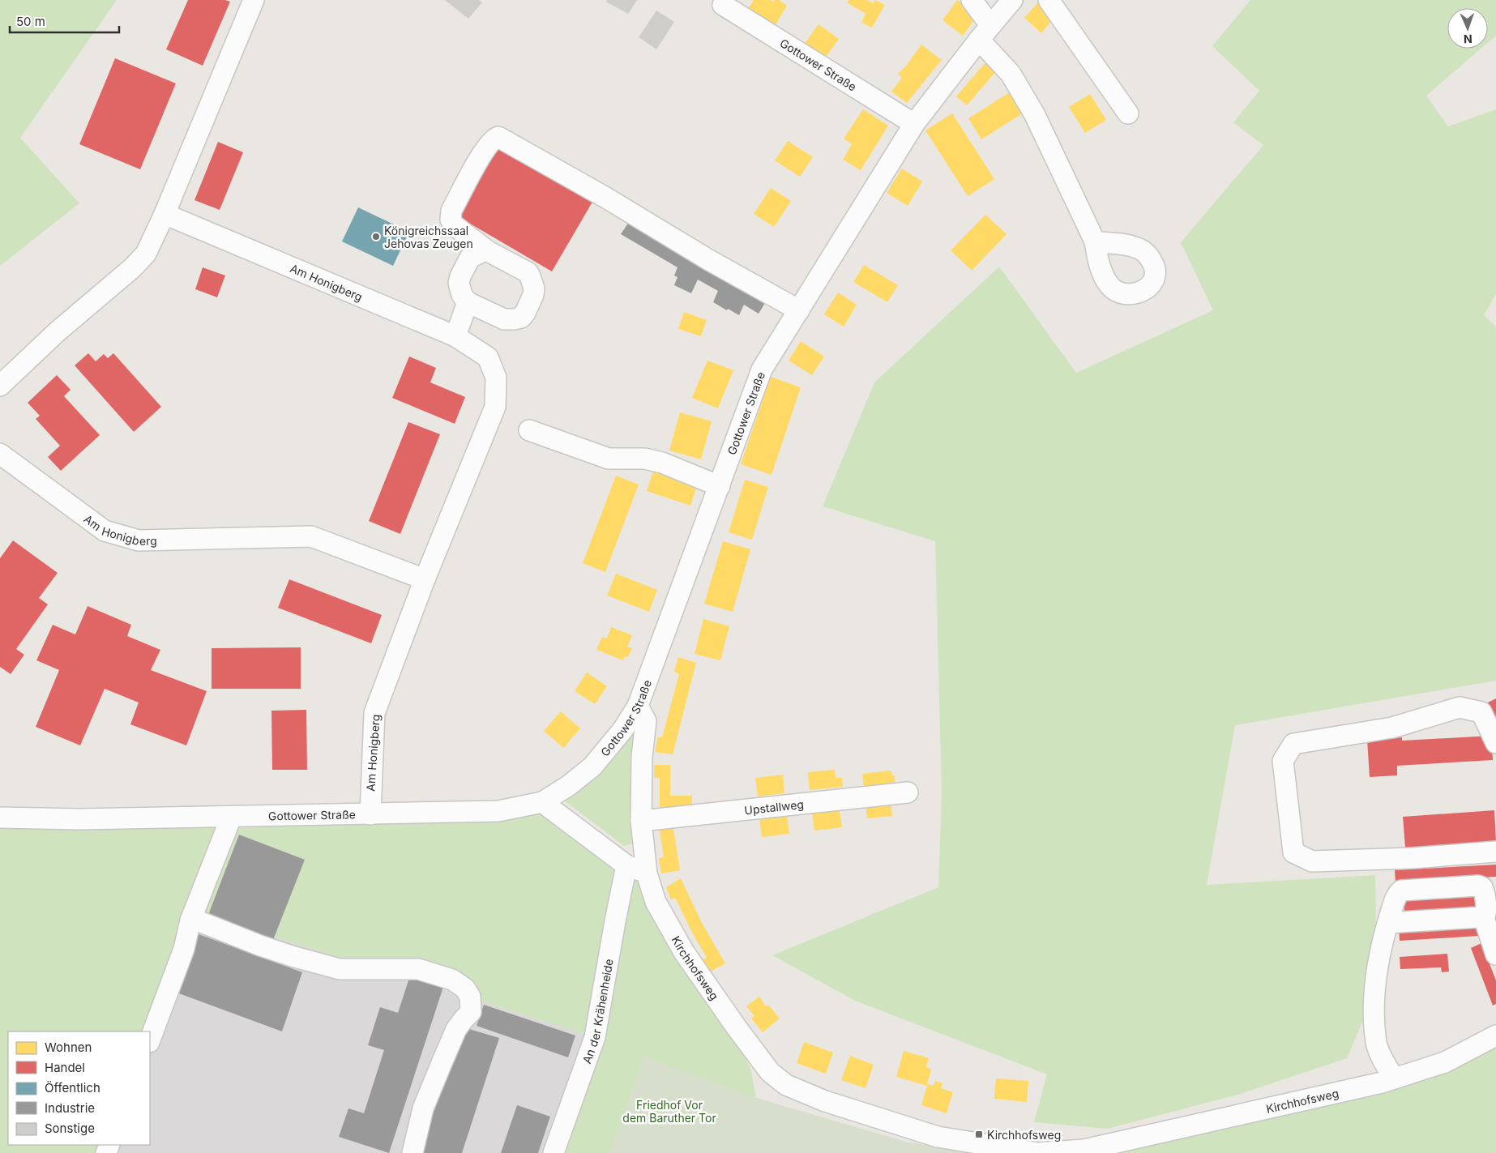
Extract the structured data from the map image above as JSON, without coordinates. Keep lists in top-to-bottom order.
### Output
{
  "streets": {
    "street": [
      "Gottower Straße",
      "Am Honigberg",
      "Upstallweg",
      "Kirchhofsweg",
      "An der Krähenheide"
    ]
  },
  "crossings": [
    ["Gottower Straße", "Am Honigberg"],
    ["Gottower Straße", "Kirchhofsweg"],
    ["Upstallweg", "Kirchhofsweg"]
  ],
  "parks": ["Friedhof Vor dem Baruther Tor"],
  "places": {
    "other": ["Königreichssaal Jehovas Zeugen"],
    "transit": ["Kirchhofsweg"]
  },
  "legend": [
    "Wohnen",
    "Handel",
    "Öffentlich",
    "Industrie",
    "Sonstige"
  ],
  "scale_bar": "50 m",
  "north": "bottom"
}
